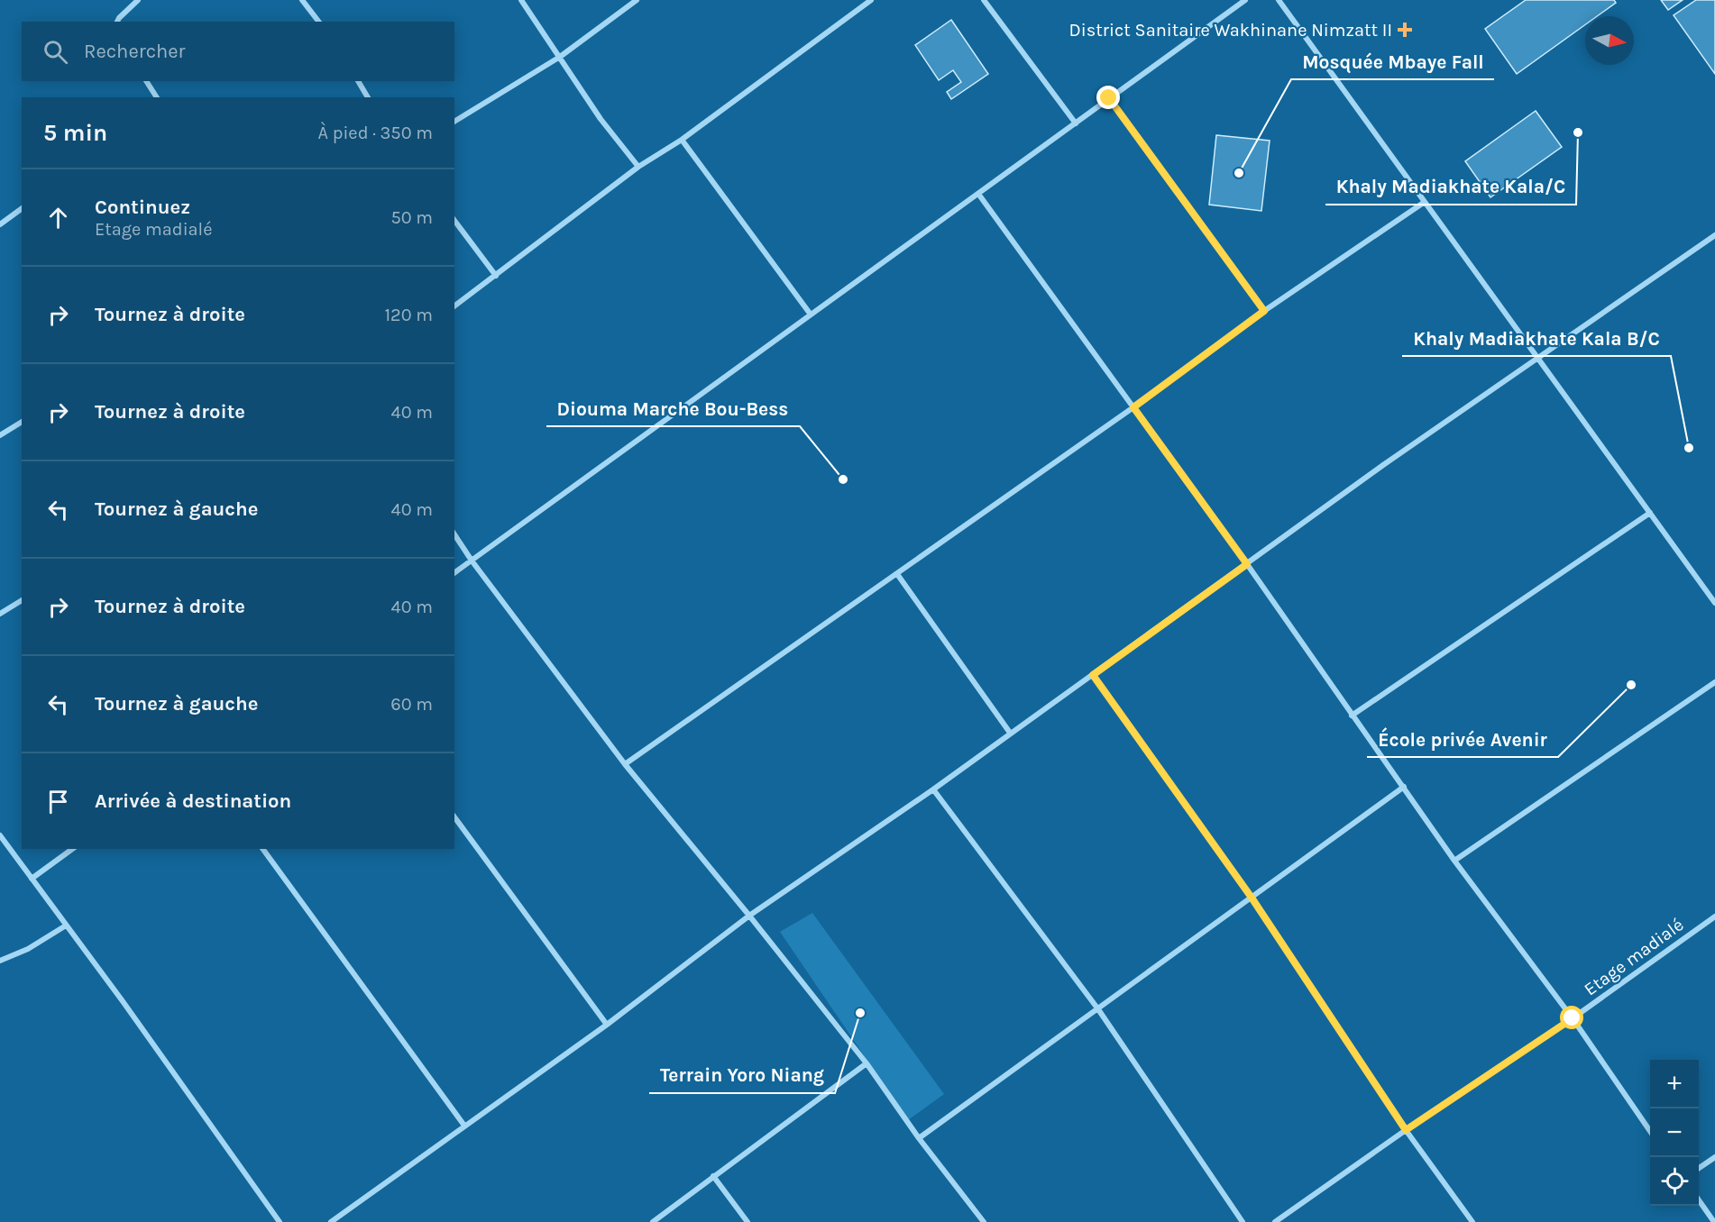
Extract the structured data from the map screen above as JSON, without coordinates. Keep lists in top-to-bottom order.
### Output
{
  "streets": {
    "street": ["Etage madialé"]
  },
  "places": {
    "health": ["District Sanitaire Wakhinane Nimzatt II"],
    "other": [
      "Khaly Madiakhate Kala/C",
      "Mosquée Mbaye Fall",
      "Khaly Madiakhate Kala B/C",
      "Diouma Marche Bou-Bess",
      "École privée Avenir",
      "Terrain Yoro Niang"
    ]
  },
  "north": "right",
  "page": {
    "search": "Rechercher",
    "heading": ["5 min", "À pied · 350 m"],
    "list": [
      ["Continuez", "Etage madialé", "50 m"],
      ["Tournez à droite", "120 m"],
      ["Tournez à droite", "40 m"],
      ["Tournez à gauche", "40 m"],
      ["Tournez à droite", "40 m"],
      ["Tournez à gauche", "60 m"],
      "Arrivée à destination"
    ],
    "map_buttons": ["+", "−"]
  }
}
